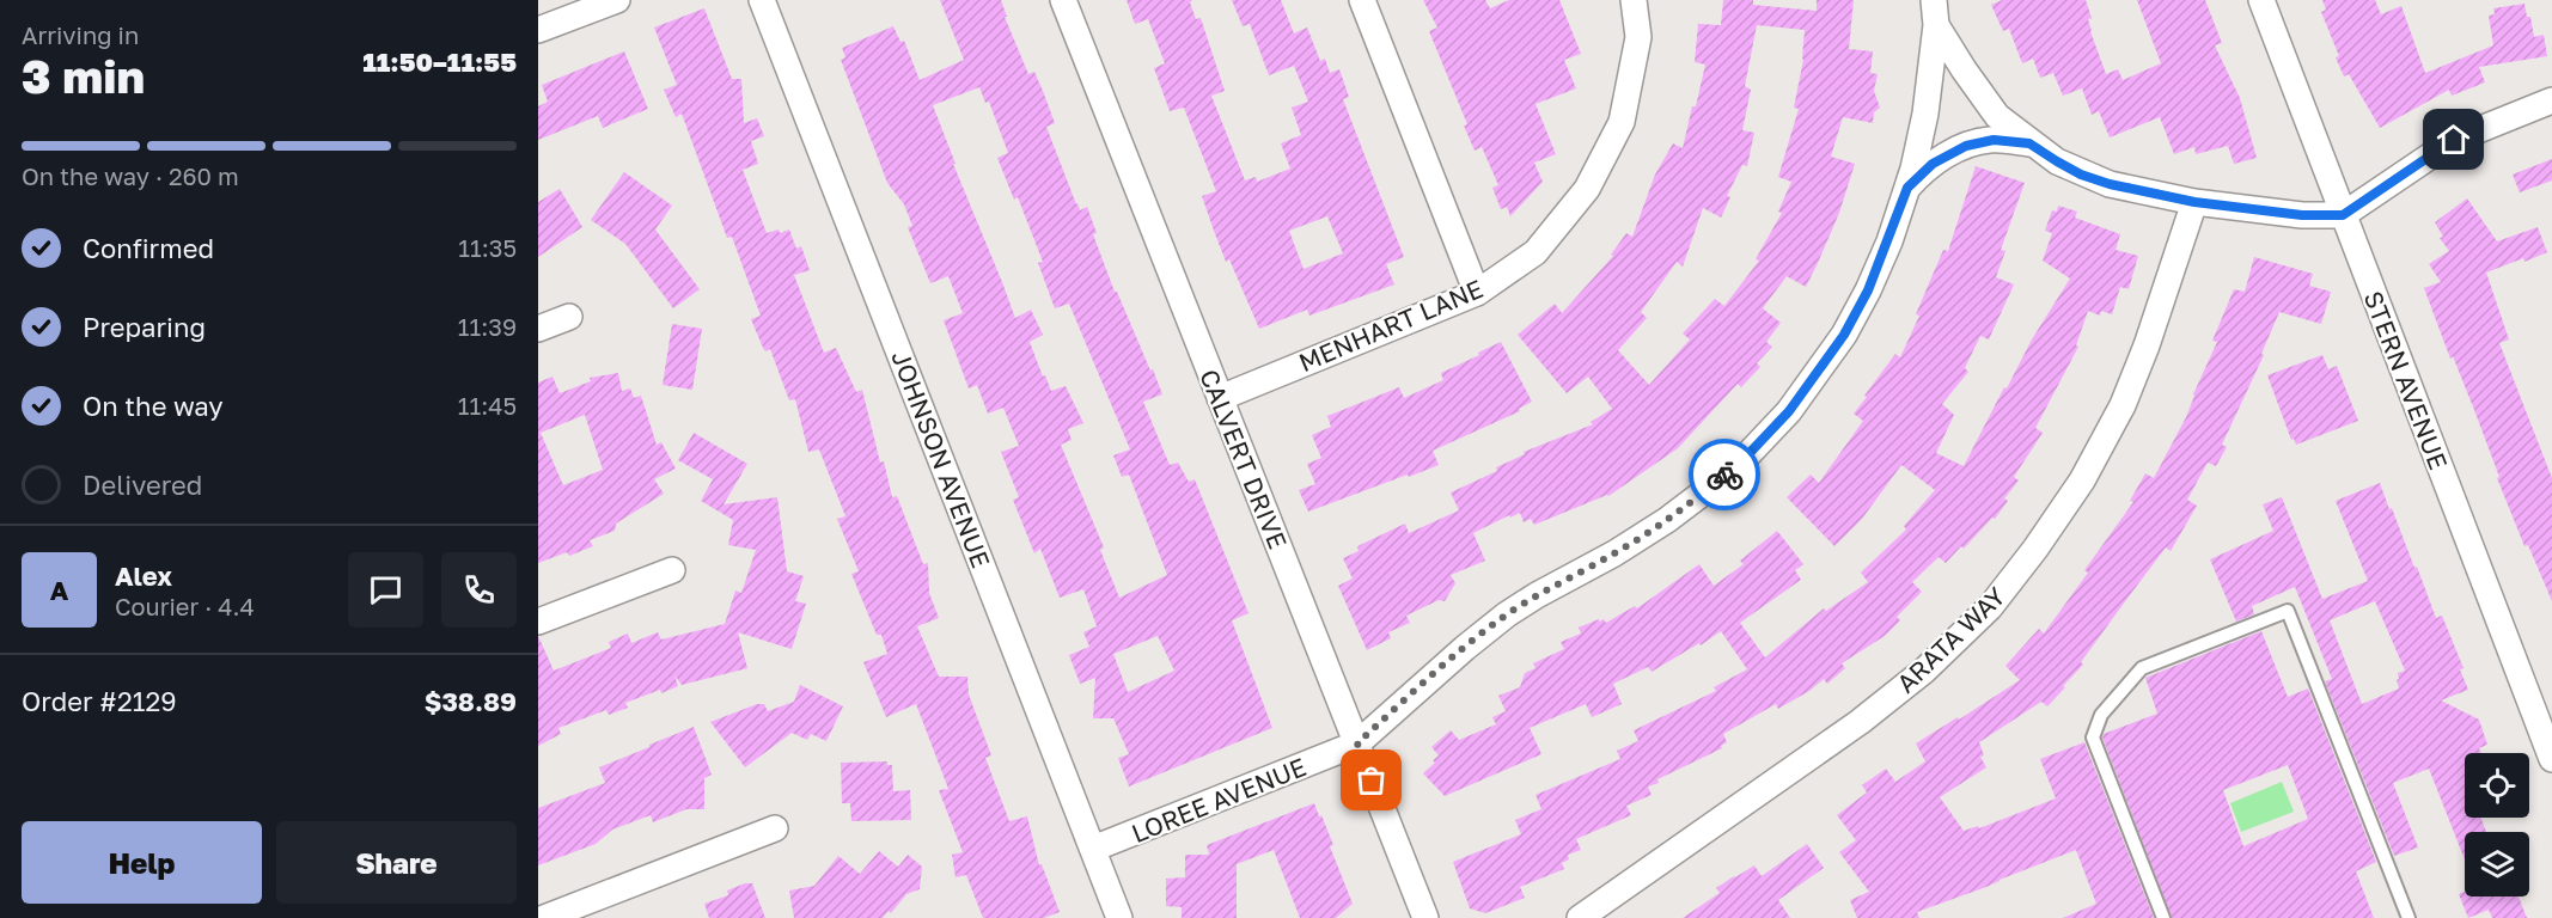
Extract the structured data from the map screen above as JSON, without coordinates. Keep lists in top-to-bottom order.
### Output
{
  "streets": {
    "street": [
      "MENHART LANE",
      "STERN AVENUE",
      "JOHNSON AVENUE",
      "CALVERT DRIVE",
      "ARATA WAY",
      "LOREE AVENUE"
    ]
  },
  "crossings": [
    ["MENHART LANE", "CALVERT DRIVE"],
    ["STERN AVENUE", "LOREE AVENUE"],
    ["JOHNSON AVENUE", "LOREE AVENUE"],
    ["CALVERT DRIVE", "LOREE AVENUE"],
    ["ARATA WAY", "LOREE AVENUE"]
  ],
  "page": {
    "heading": ["3 min", "Arriving in", "11:50–11:55"],
    "panel": [
      "Alex",
      "Courier · 4.4",
      "Order #2129",
      "$38.89"
    ],
    "bar": "On the way · 260 m",
    "list": [
      ["Confirmed", "11:35"],
      ["Preparing", "11:39"],
      ["On the way", "11:45"],
      "Delivered"
    ],
    "round": "A",
    "buttons": ["Help", "Share"]
  }
}
